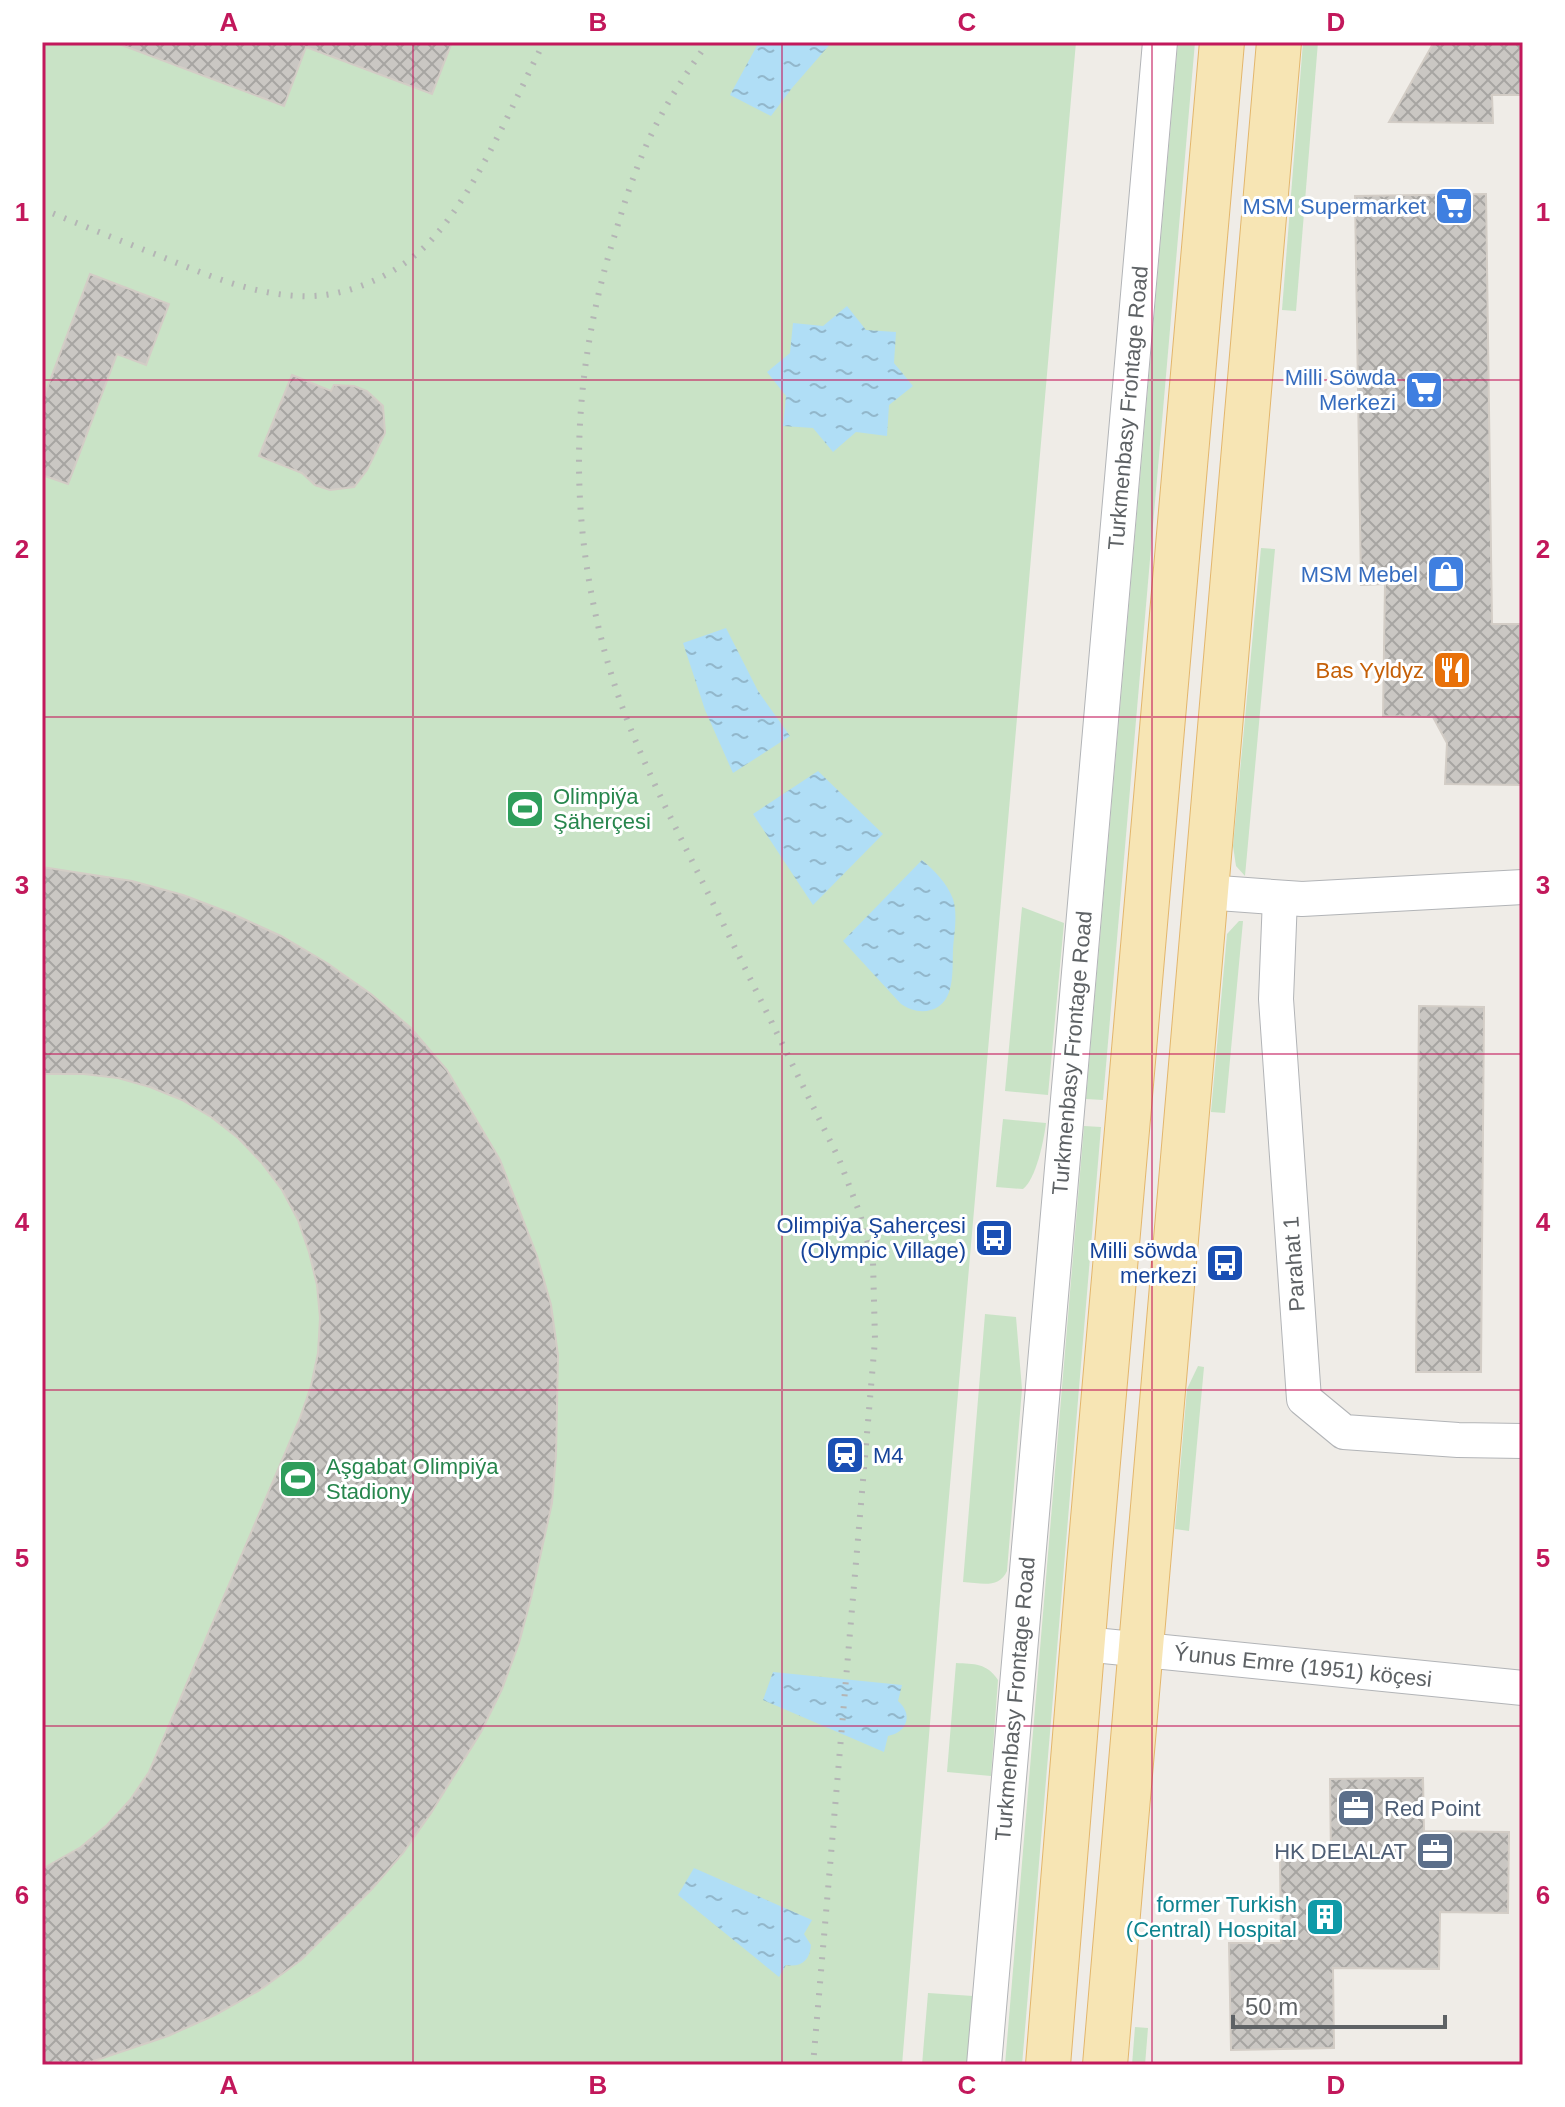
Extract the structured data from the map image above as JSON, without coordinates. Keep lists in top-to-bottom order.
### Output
{
  "streets": {
    "street": ["Turkmenbasy Frontage Road", "Parahat 1", "Ýunus Emre (1951) köçesi"]
  },
  "places": {
    "supermarket": ["MSM Supermarket", "Milli Söwda Merkezi"],
    "shop": ["MSM Mebel"],
    "restaurant": ["Bas Yyldyz"],
    "sports": ["Olimpiýa Şäherçesi", "Aşgabat Olimpiýa Stadiony"],
    "bus stop": ["Olimpiýa Şaherçesi (Olympic Village)", "Milli söwda merkezi"],
    "station": ["M4"],
    "office": ["Red Point", "HK DELALAT"],
    "building": ["former Turkish (Central) Hospital"]
  },
  "scale_bar": "50 m",
  "grid": {
    "columns": [
      "A",
      "B",
      "C",
      "D"
    ],
    "rows": [
      "1",
      "2",
      "3",
      "4",
      "5",
      "6"
    ]
  }
}
